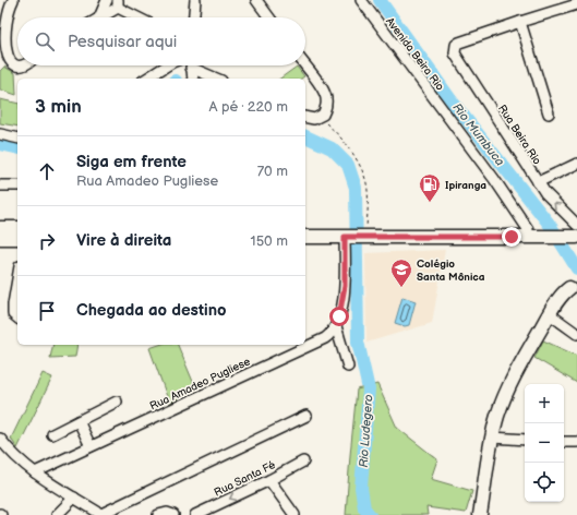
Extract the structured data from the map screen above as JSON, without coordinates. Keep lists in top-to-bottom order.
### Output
{
  "streets": {
    "street": [
      "Avenida Beira Rio",
      "Rua Beira Rio",
      "Rua Amadeo Pugliese",
      "Rua Santa Fé"
    ]
  },
  "water": ["Rio Mumbuca", "Rio Ludegero"],
  "places": {
    "fuel station": ["Ipiranga"],
    "school or university": ["Colégio Santa Mônica"]
  },
  "page": {
    "search": "Pesquisar aqui",
    "heading": ["3 min", "A pé · 220 m"],
    "list": [
      ["Siga em frente", "Rua Amadeo Pugliese", "70 m"],
      ["Vire à direita", "150 m"],
      "Chegada ao destino"
    ],
    "map_buttons": ["+", "−"]
  }
}
